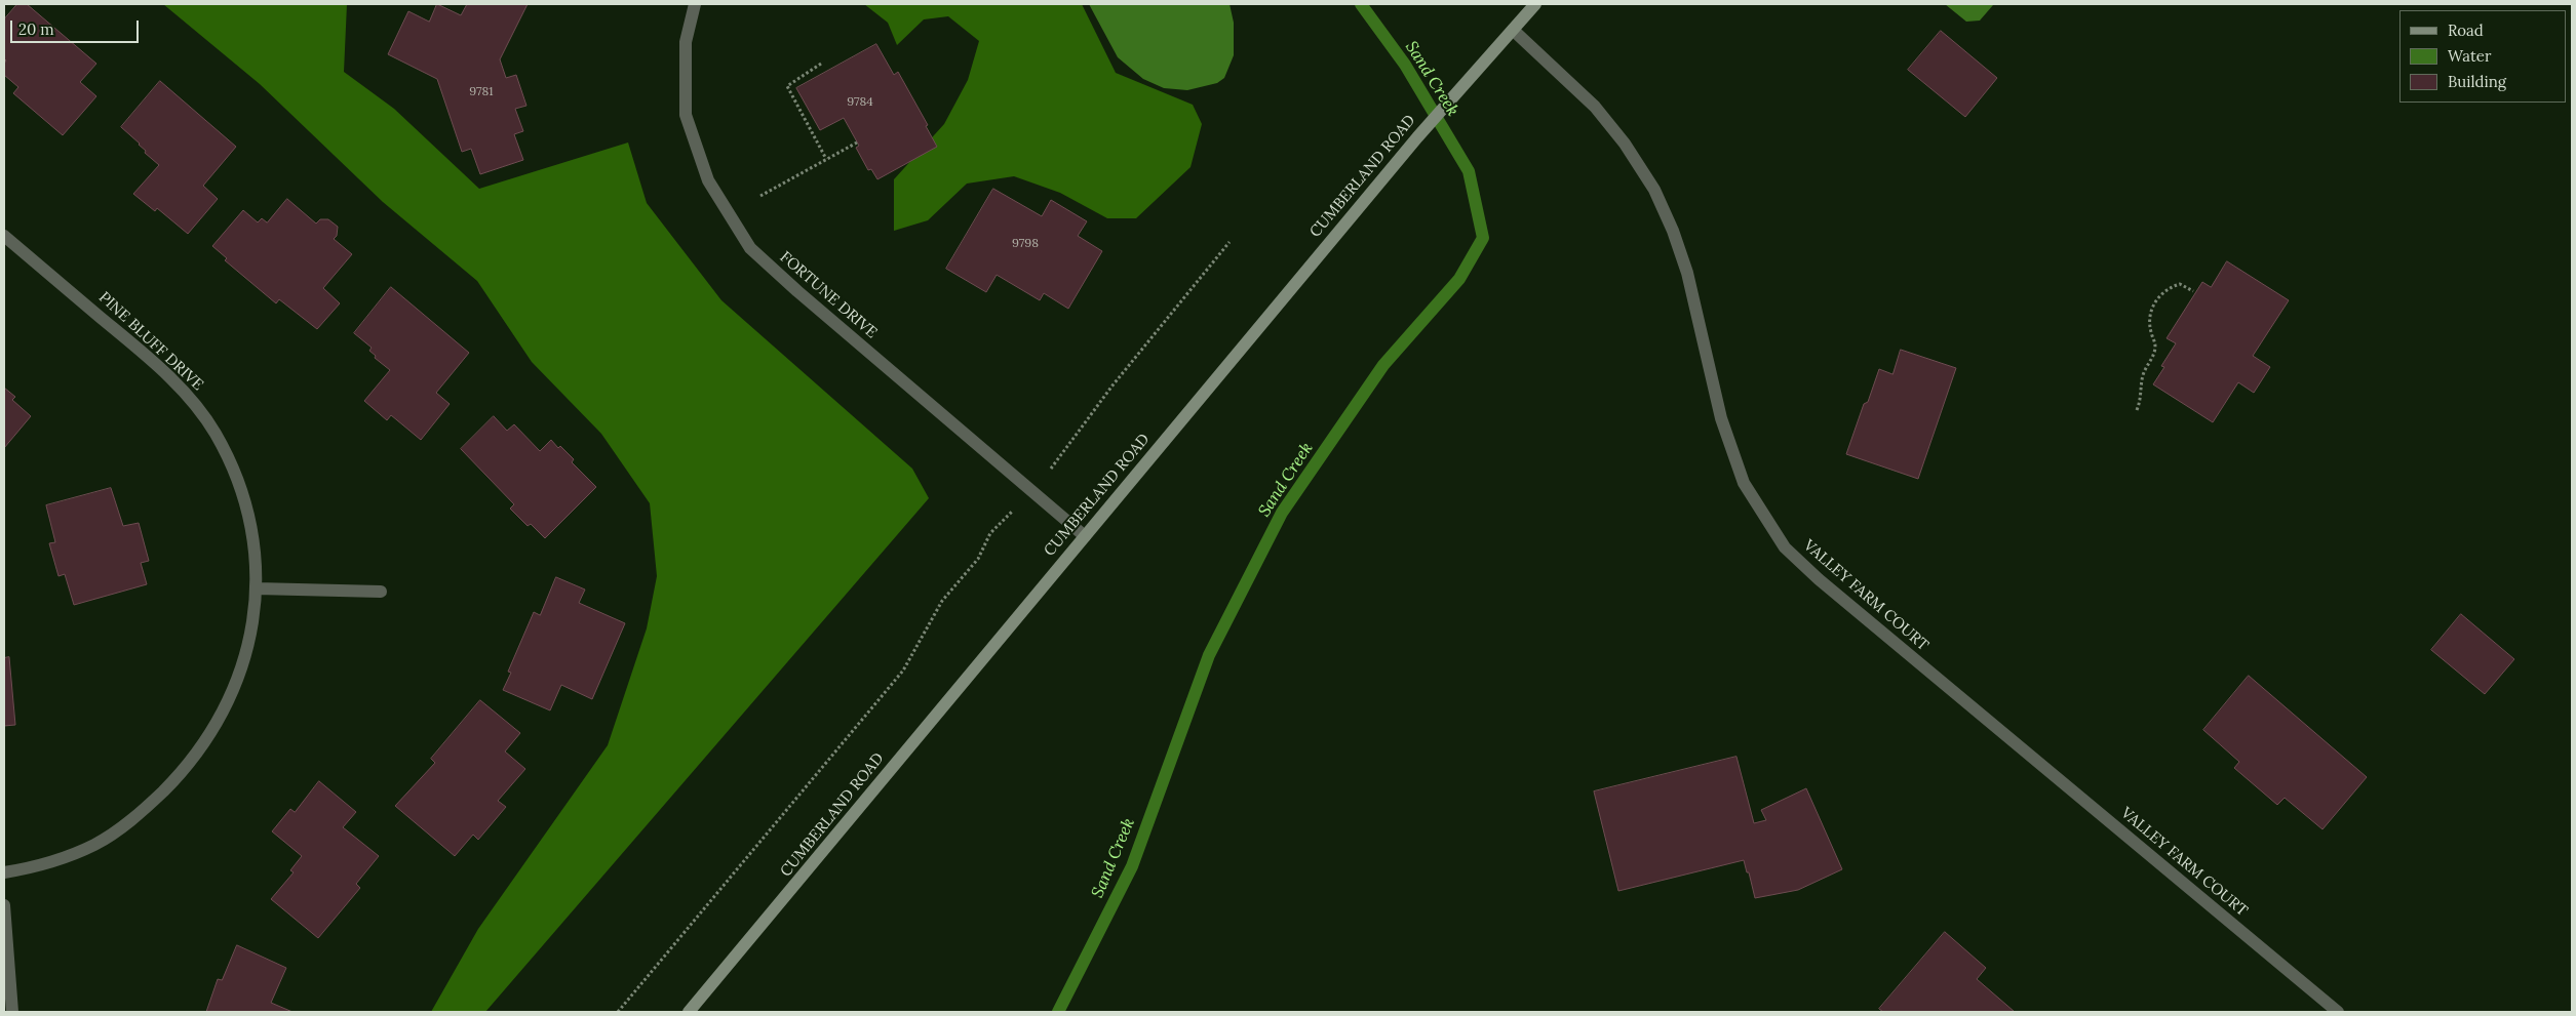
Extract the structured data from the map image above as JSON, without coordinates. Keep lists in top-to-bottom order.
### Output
{
  "streets": {
    "main road": ["CUMBERLAND ROAD"],
    "street": ["FORTUNE DRIVE", "PINE BLUFF DRIVE", "VALLEY FARM COURT"]
  },
  "crossings": [
    ["CUMBERLAND ROAD", "FORTUNE DRIVE"],
    ["CUMBERLAND ROAD", "VALLEY FARM COURT"]
  ],
  "water": ["Sand Creek"],
  "house_numbers": ["9781", "9784", "9798"],
  "legend": ["Road", "Water", "Building"],
  "scale_bar": "20 m"
}
